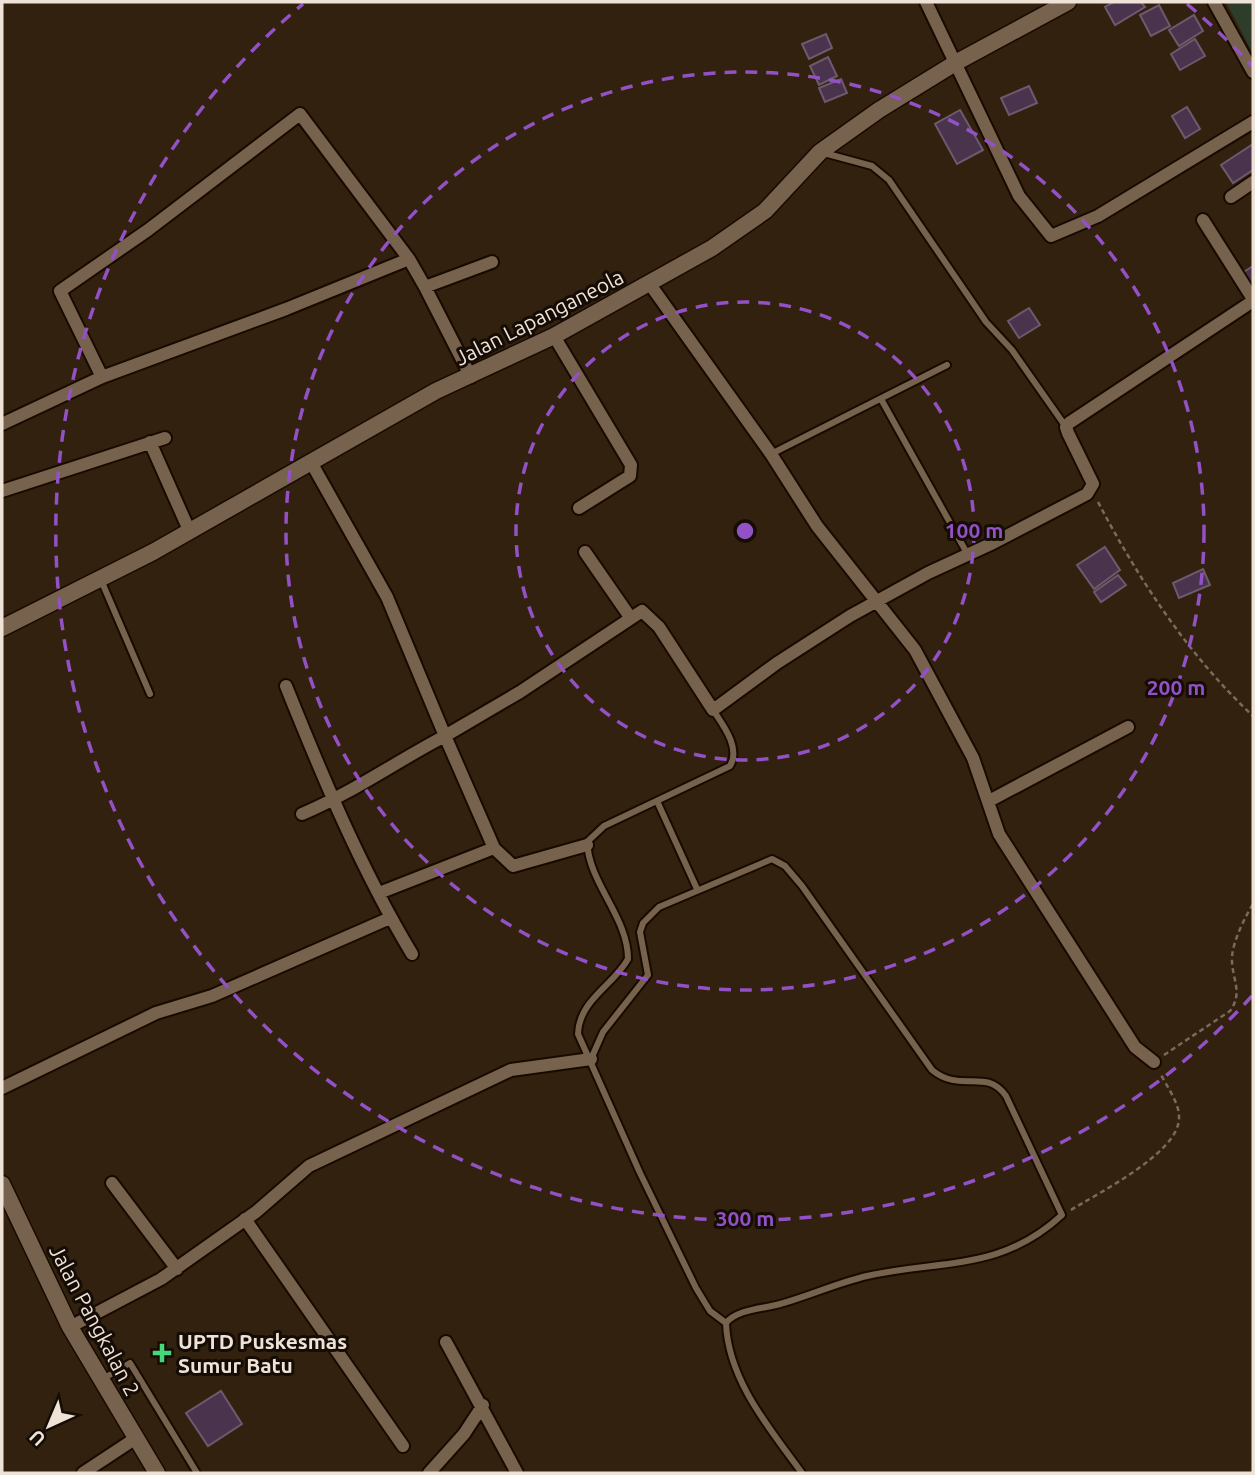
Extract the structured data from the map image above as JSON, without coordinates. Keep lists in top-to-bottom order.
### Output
{
  "streets": {
    "street": ["Jalan Lapanganeola", "Jalan Pangkalan 2"]
  },
  "places": {
    "health": ["UPTD Puskesmas Sumur Batu"]
  },
  "north": "bottom left",
  "rings": ["100 m", "200 m", "300 m"]
}
